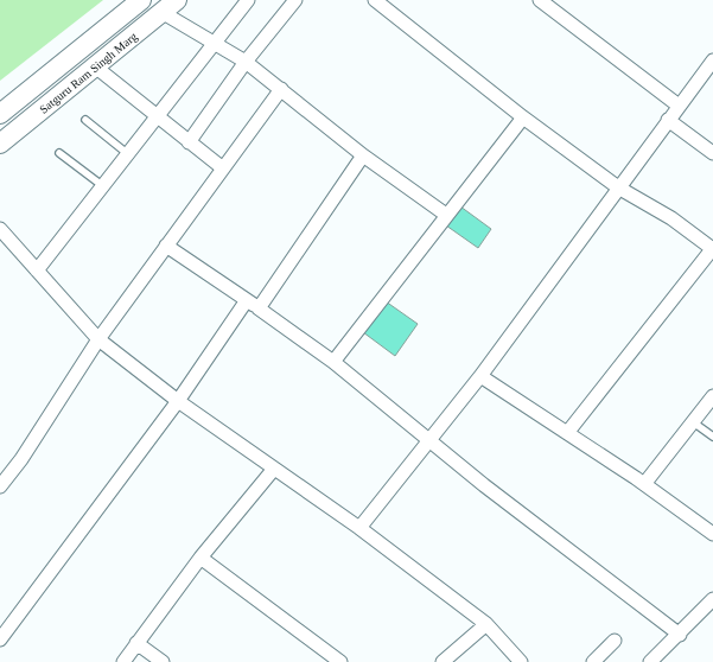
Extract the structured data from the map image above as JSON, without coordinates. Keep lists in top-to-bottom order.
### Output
{
  "streets": {
    "main road": ["Satguru Ram Singh Marg"]
  }
}
